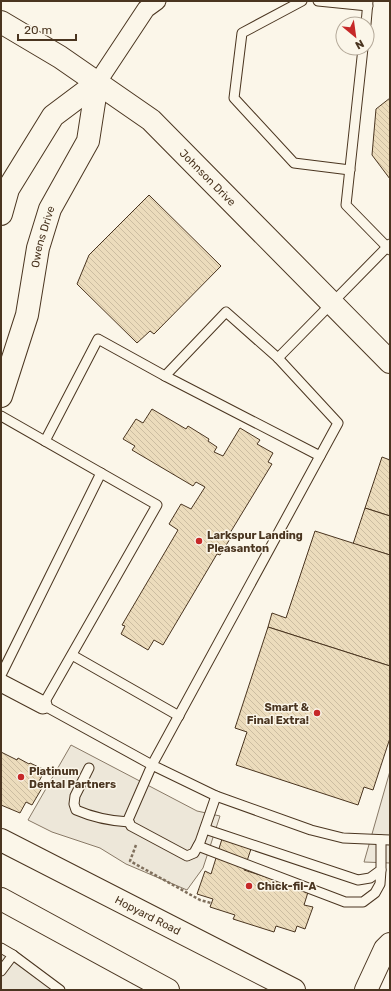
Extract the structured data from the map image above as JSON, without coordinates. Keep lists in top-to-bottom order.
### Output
{
  "streets": {
    "main road": ["Johnson Drive", "Owens Drive", "Hopyard Road"]
  },
  "crossings": [
    ["Johnson Drive", "Owens Drive"]
  ],
  "places": [
    "Larkspur Landing Pleasanton",
    "Smart & Final Extra!",
    "Platinum Dental Partners",
    "Chick-fil-A"
  ],
  "scale_bar": "20 m",
  "north": "bottom right"
}
